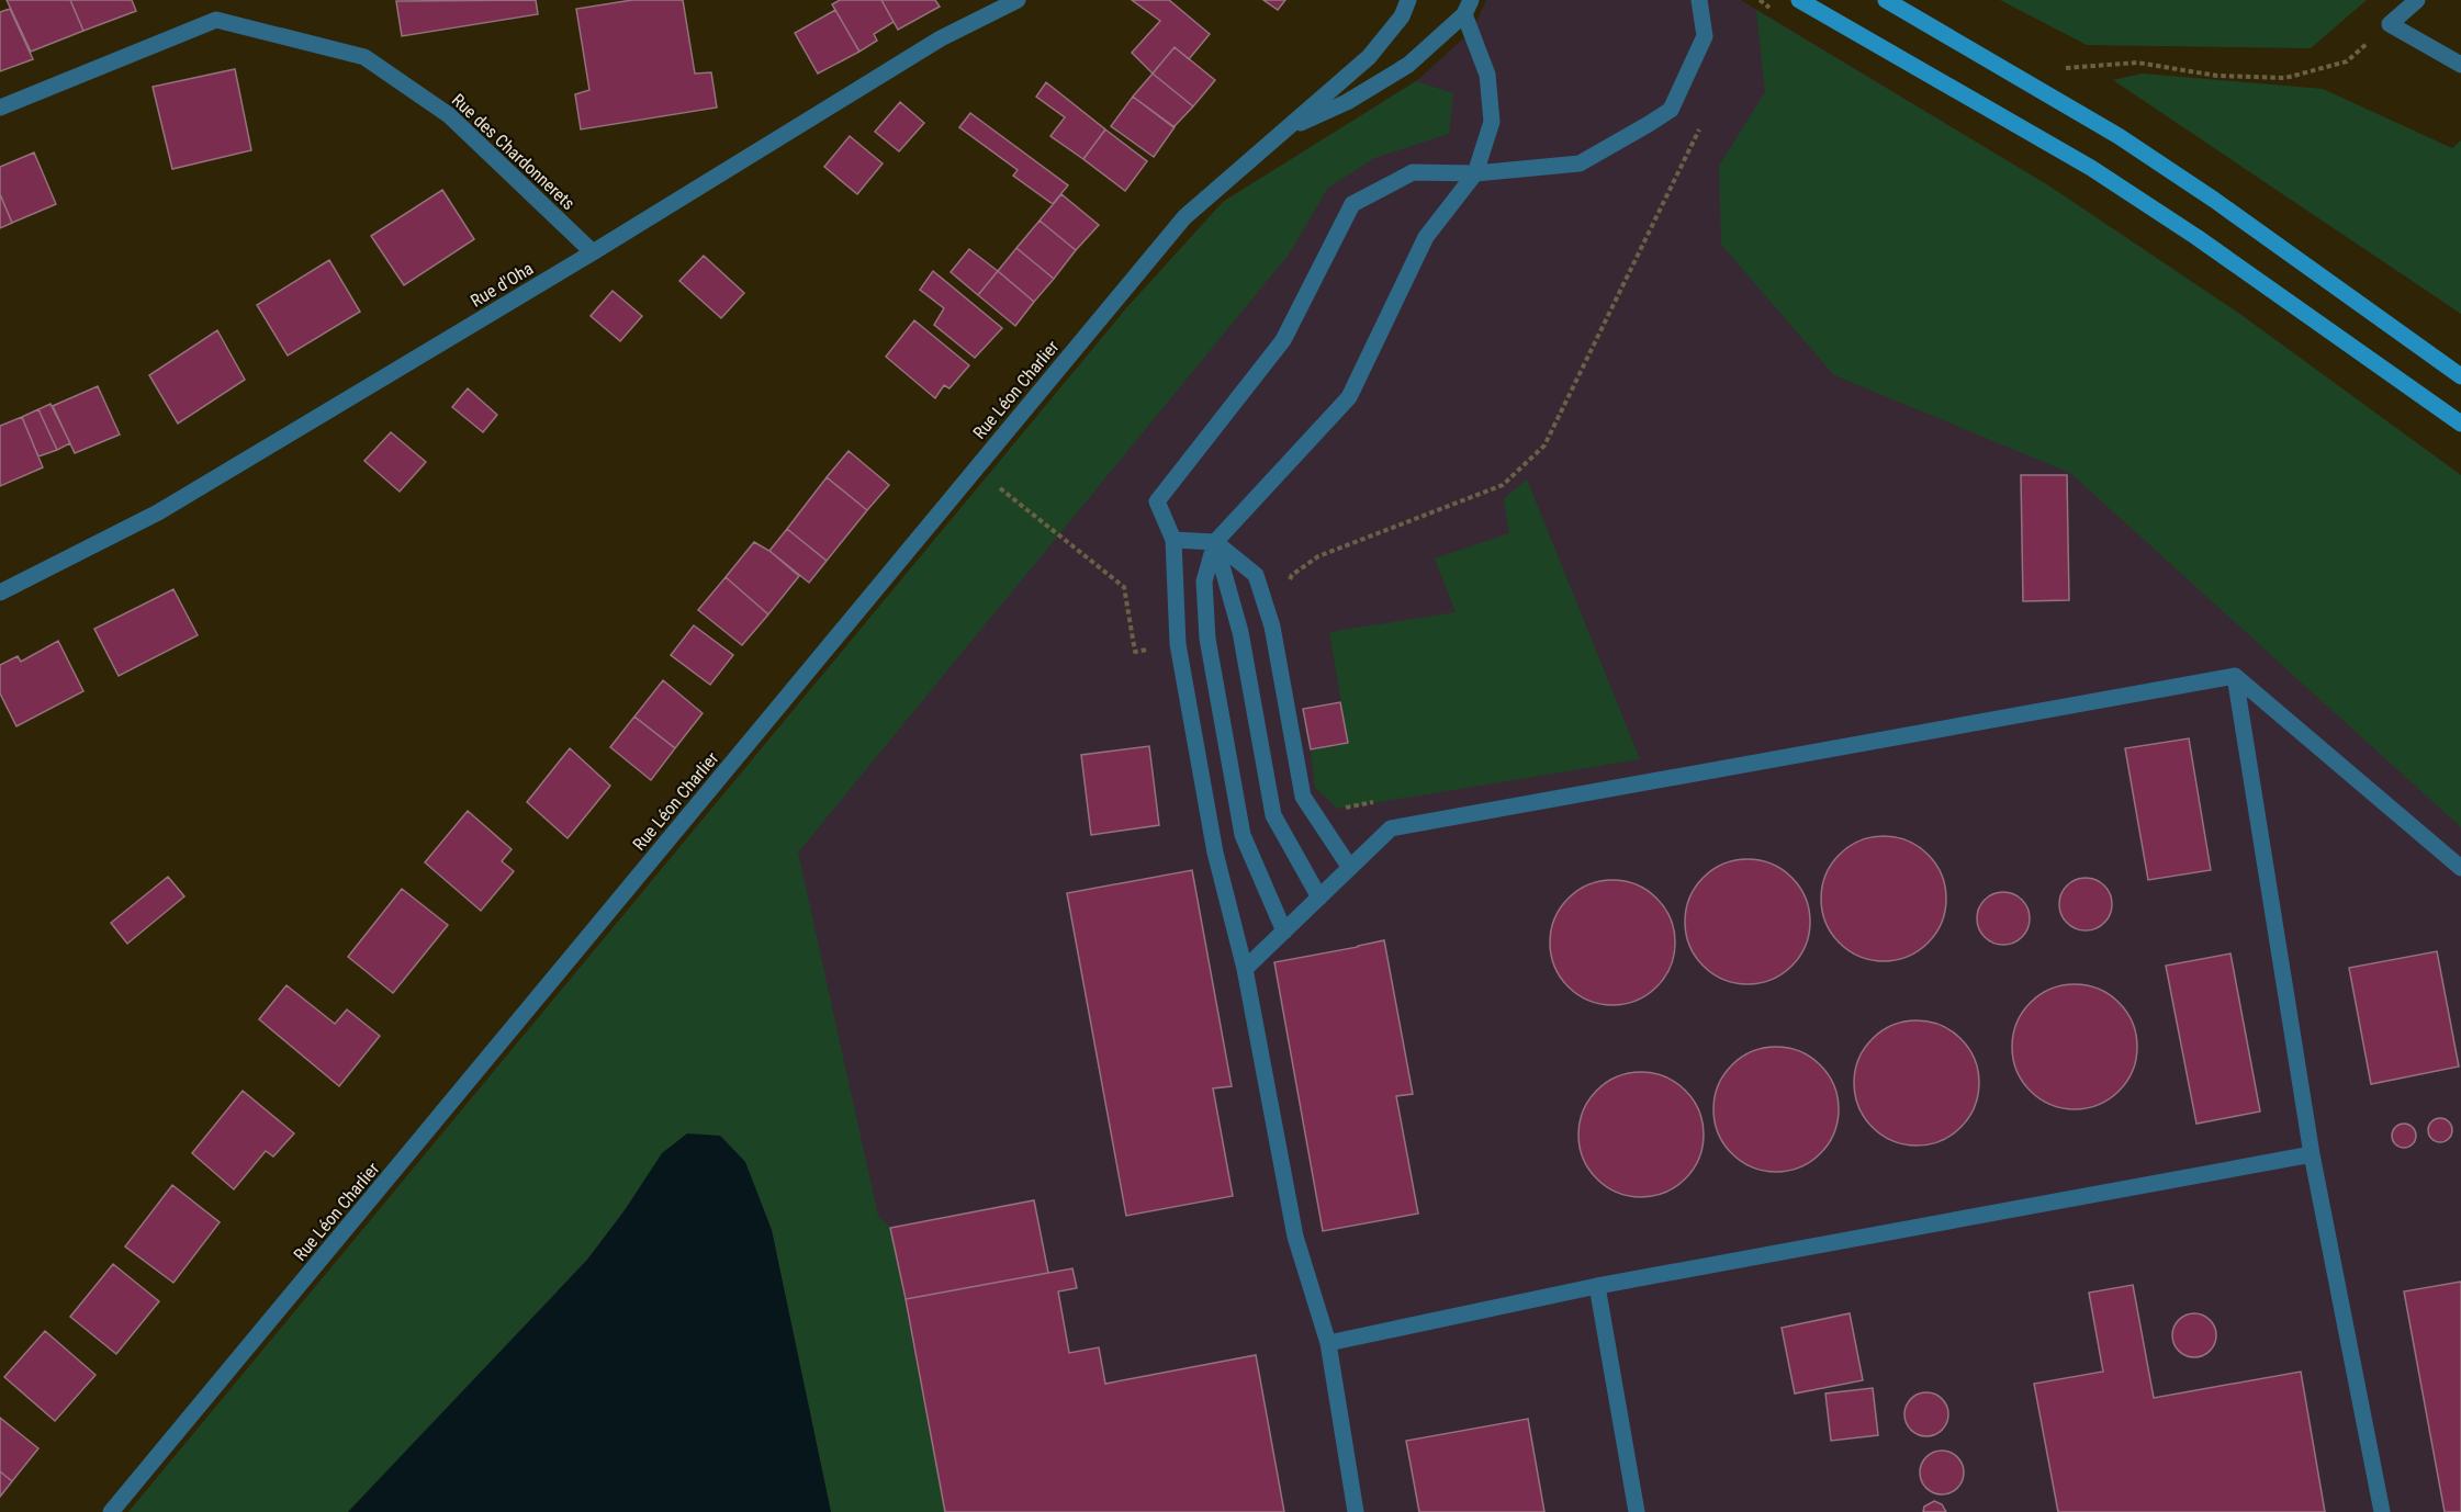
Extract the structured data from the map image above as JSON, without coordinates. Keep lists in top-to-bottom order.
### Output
{
  "streets": {
    "street": ["Rue des Chardonnerets", "Rue d'Oha", "Rue Léon Charlier"]
  },
  "crossings": [
    ["Rue des Chardonnerets", "Rue d'Oha"]
  ]
}
